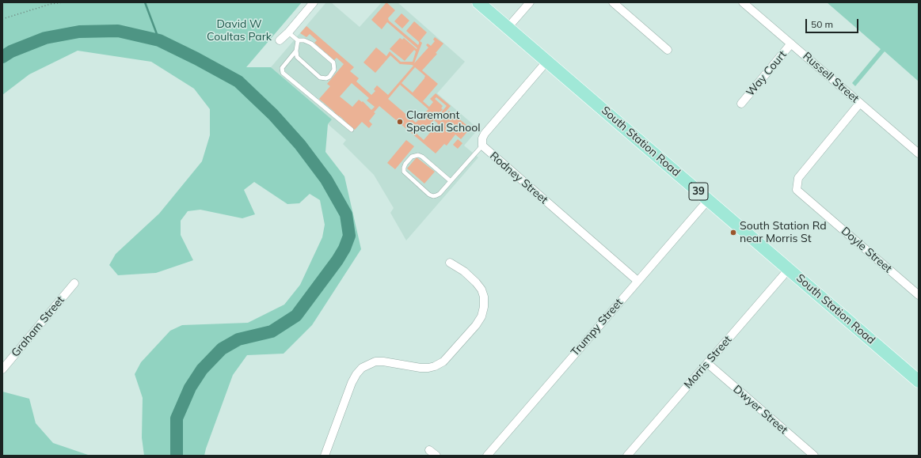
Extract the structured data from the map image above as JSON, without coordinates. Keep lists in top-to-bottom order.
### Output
{
  "streets": {
    "main road": ["South Station Road", "39"],
    "street": [
      "Way Court",
      "Russell Street",
      "Rodney Street",
      "Doyle Street",
      "Graham Street",
      "Trumpy Street",
      "Morris Street",
      "Dwyer Street"
    ]
  },
  "crossings": [
    ["Way Court", "Russell Street"],
    ["Russell Street", "Doyle Street"],
    ["South Station Road", "Rodney Street"],
    ["South Station Road", "Trumpy Street"],
    ["South Station Road", "Morris Street"],
    ["Rodney Street", "Trumpy Street"],
    ["Morris Street", "Dwyer Street"]
  ],
  "parks": ["David W Coultas Park"],
  "places": ["Claremont Special School", "South Station Rd near Morris St"],
  "scale_bar": "50 m"
}
